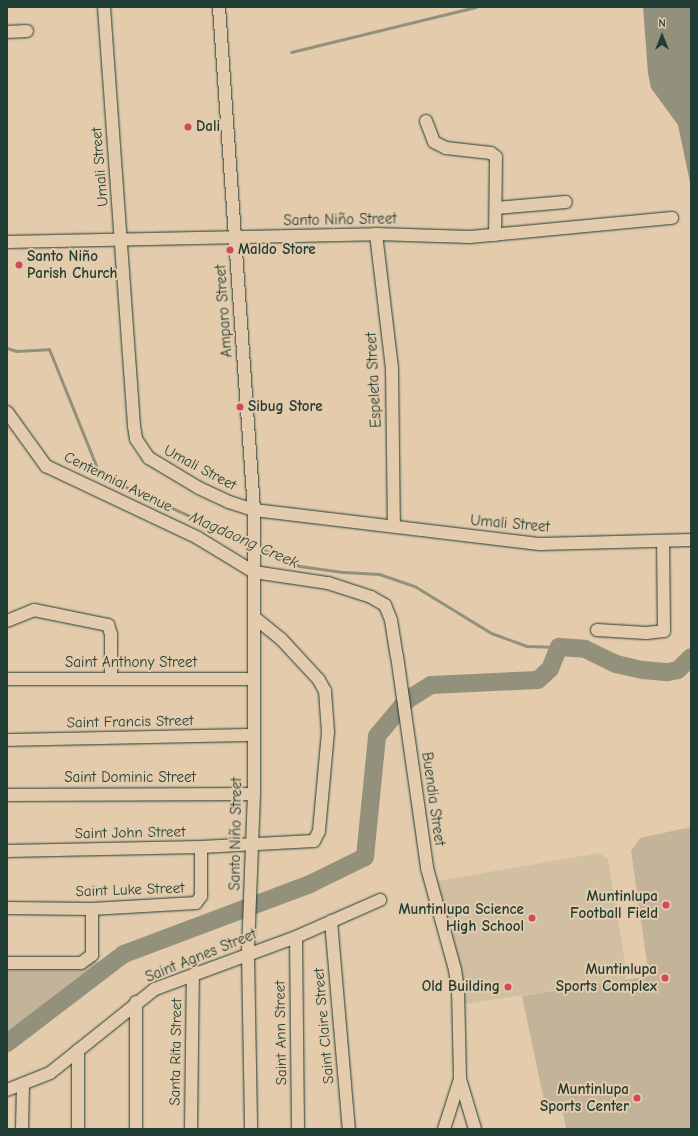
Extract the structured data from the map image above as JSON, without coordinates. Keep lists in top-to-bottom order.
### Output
{
  "streets": {
    "street": [
      "Umali Street",
      "Santo Niño Street",
      "Amparo Street",
      "Espeleta Street",
      "Centennial Avenue",
      "Saint Anthony Street",
      "Saint Francis Street",
      "Saint Dominic Street",
      "Buendia Street",
      "Saint John Street",
      "Saint Luke Street",
      "Saint Agnes Street",
      "Saint Claire Street",
      "Saint Ann Street",
      "Santa Rita Street"
    ]
  },
  "crossings": [
    ["Umali Street", "Santo Niño Street"],
    ["Umali Street", "Amparo Street"],
    ["Umali Street", "Espeleta Street"],
    ["Santo Niño Street", "Amparo Street"],
    ["Santo Niño Street", "Espeleta Street"],
    ["Santo Niño Street", "Centennial Avenue"],
    ["Santo Niño Street", "Saint Anthony Street"],
    ["Santo Niño Street", "Saint Francis Street"],
    ["Santo Niño Street", "Saint Dominic Street"],
    ["Santo Niño Street", "Buendia Street"],
    ["Santo Niño Street", "Saint John Street"],
    ["Santo Niño Street", "Saint Agnes Street"],
    ["Centennial Avenue", "Buendia Street"],
    ["Saint John Street", "Saint Luke Street"],
    ["Saint Agnes Street", "Saint Claire Street"],
    ["Saint Agnes Street", "Saint Ann Street"],
    ["Saint Agnes Street", "Santa Rita Street"]
  ],
  "water": ["Magdaong Creek"],
  "places": [
    "Dali",
    "Maldo Store",
    "Santo Niño Parish Church",
    "Sibug Store",
    "Muntinlupa Football Field",
    "Muntinlupa Science High School",
    "Muntinlupa Sports Complex",
    "Old Building",
    "Muntinlupa Sports Center"
  ],
  "north": "top"
}
